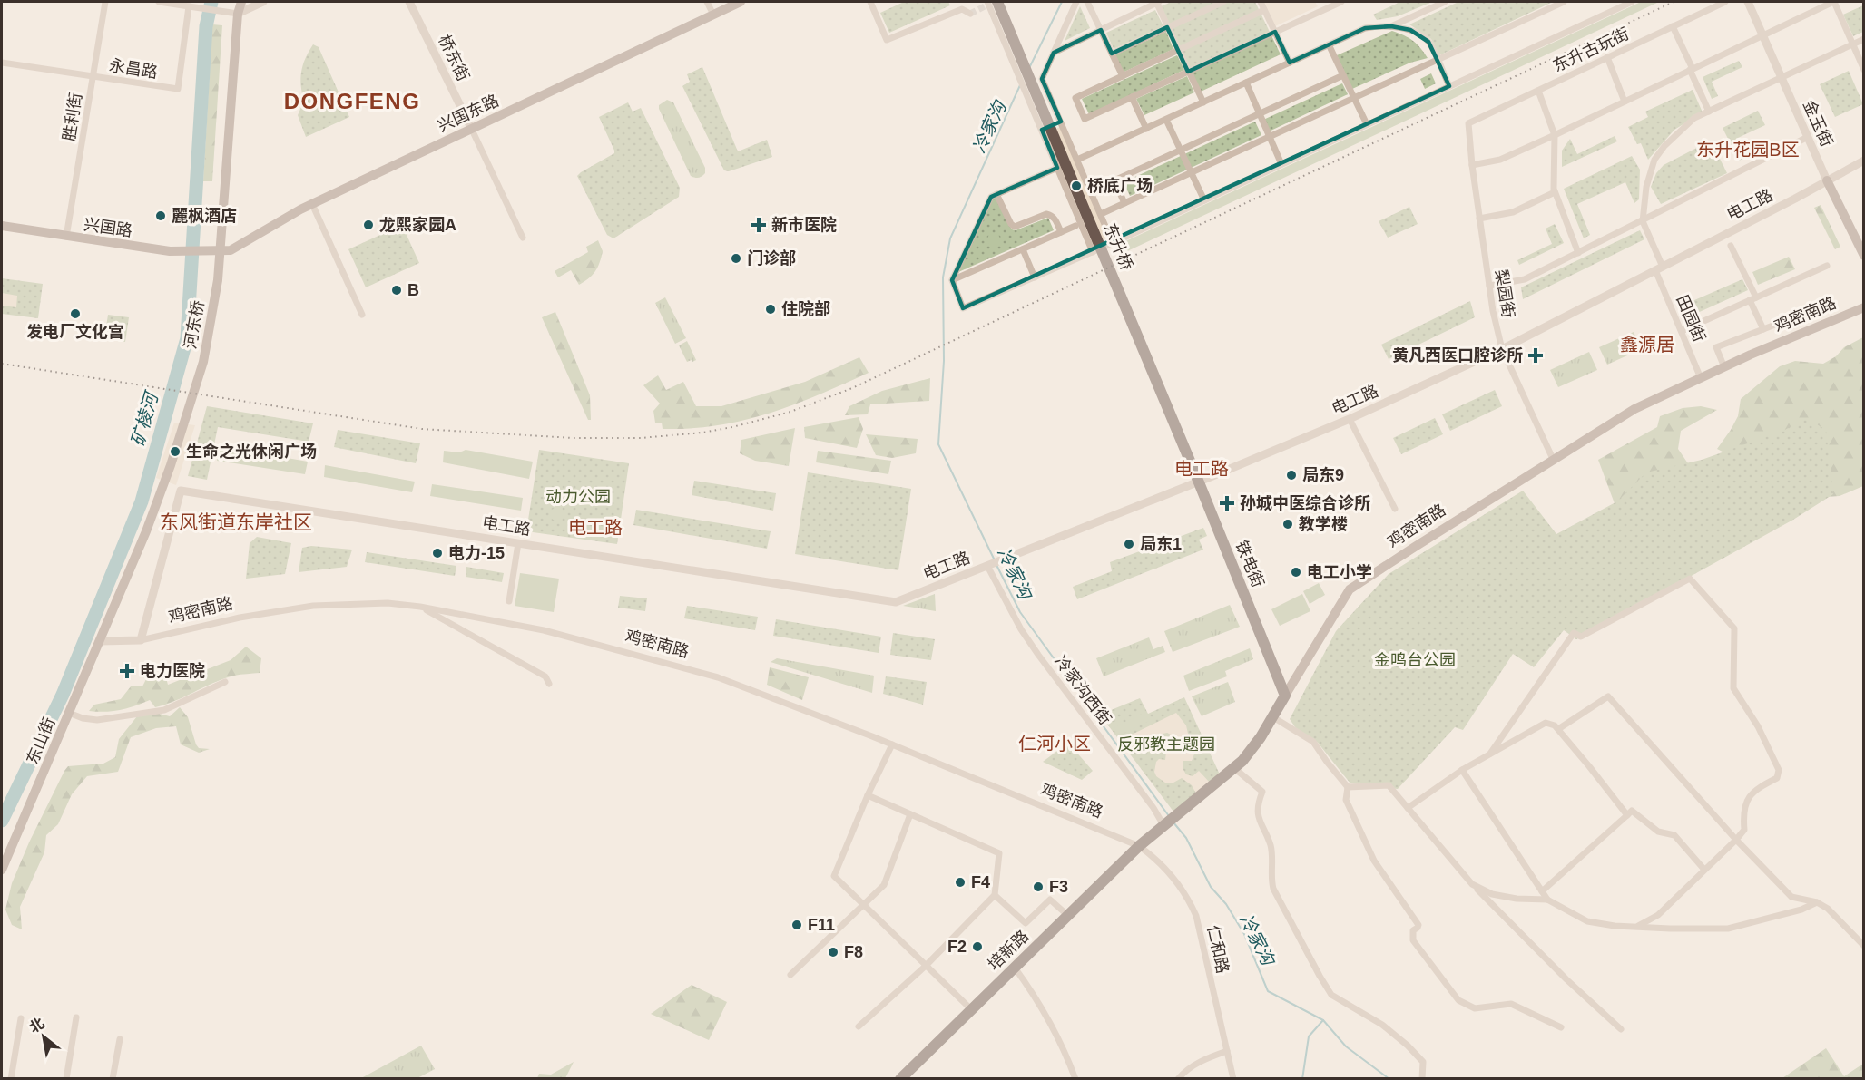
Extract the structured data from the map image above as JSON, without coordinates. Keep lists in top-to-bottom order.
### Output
{
  "streets": {
    "highway": [
      "东升桥",
      "鸡密南路",
      "铁电街",
      "培新路"
    ],
    "main road": [
      "兴国东路",
      "金玉街",
      "兴国路",
      "河东桥",
      "东山街"
    ],
    "street": [
      "东升古玩街",
      "桥东街",
      "永昌路",
      "胜利街",
      "电工路",
      "梨园街",
      "田园街",
      "冷家沟西街",
      "仁和路"
    ]
  },
  "crossings": [
    ["东升古玩街", "梨园街"],
    ["桥东街", "兴国东路"],
    ["永昌路", "胜利街"],
    ["兴国东路", "兴国路"],
    ["胜利街", "兴国路"],
    ["金玉街", "电工路"],
    ["电工路", "梨园街"],
    ["电工路", "鸡密南路"],
    ["电工路", "田园街"],
    ["电工路", "铁电街"],
    ["电工路", "冷家沟西街"],
    ["东升桥", "铁电街"],
    ["梨园街", "鸡密南路"],
    ["鸡密南路", "田园街"],
    ["鸡密南路", "铁电街"],
    ["鸡密南路", "冷家沟西街"],
    ["鸡密南路", "东山街"],
    ["鸡密南路", "仁和路"],
    ["鸡密南路", "培新路"],
    ["河东桥", "东山街"],
    ["仁和路", "培新路"]
  ],
  "districts": [
    "DONGFENG",
    "东升花园B区",
    "鑫源居",
    "电工路",
    "东风街道东岸社区",
    "电工路",
    "仁河小区"
  ],
  "water": ["冷家沟", "矿棱河"],
  "parks": ["动力公园", "金鸣台公园", "反邪教主题园"],
  "places": {
    "other": [
      "桥底广场",
      "麗枫酒店",
      "龙熙家园A",
      "门诊部",
      "B",
      "住院部",
      "发电厂文化宫",
      "生命之光休闲广场",
      "局东9",
      "教学楼",
      "局东1",
      "电力-15",
      "电工小学",
      "F4",
      "F3",
      "F11",
      "F2",
      "F8"
    ],
    "health": [
      "新市医院",
      "黄凡西医口腔诊所",
      "孙城中医综合诊所",
      "电力医院"
    ]
  },
  "north": "top left"
}
